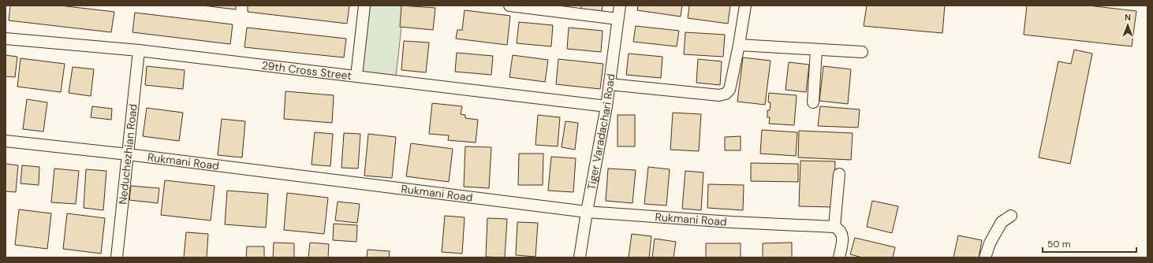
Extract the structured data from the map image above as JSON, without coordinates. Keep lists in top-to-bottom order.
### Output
{
  "streets": {
    "street": [
      "29th Cross Street",
      "Tiger Varadachari Road",
      "Neduchezhian Road",
      "Rukmani Road"
    ]
  },
  "crossings": [
    ["29th Cross Street", "Tiger Varadachari Road"],
    ["29th Cross Street", "Neduchezhian Road"],
    ["Tiger Varadachari Road", "Rukmani Road"],
    ["Neduchezhian Road", "Rukmani Road"]
  ],
  "scale_bar": "50 m",
  "north": "top"
}
